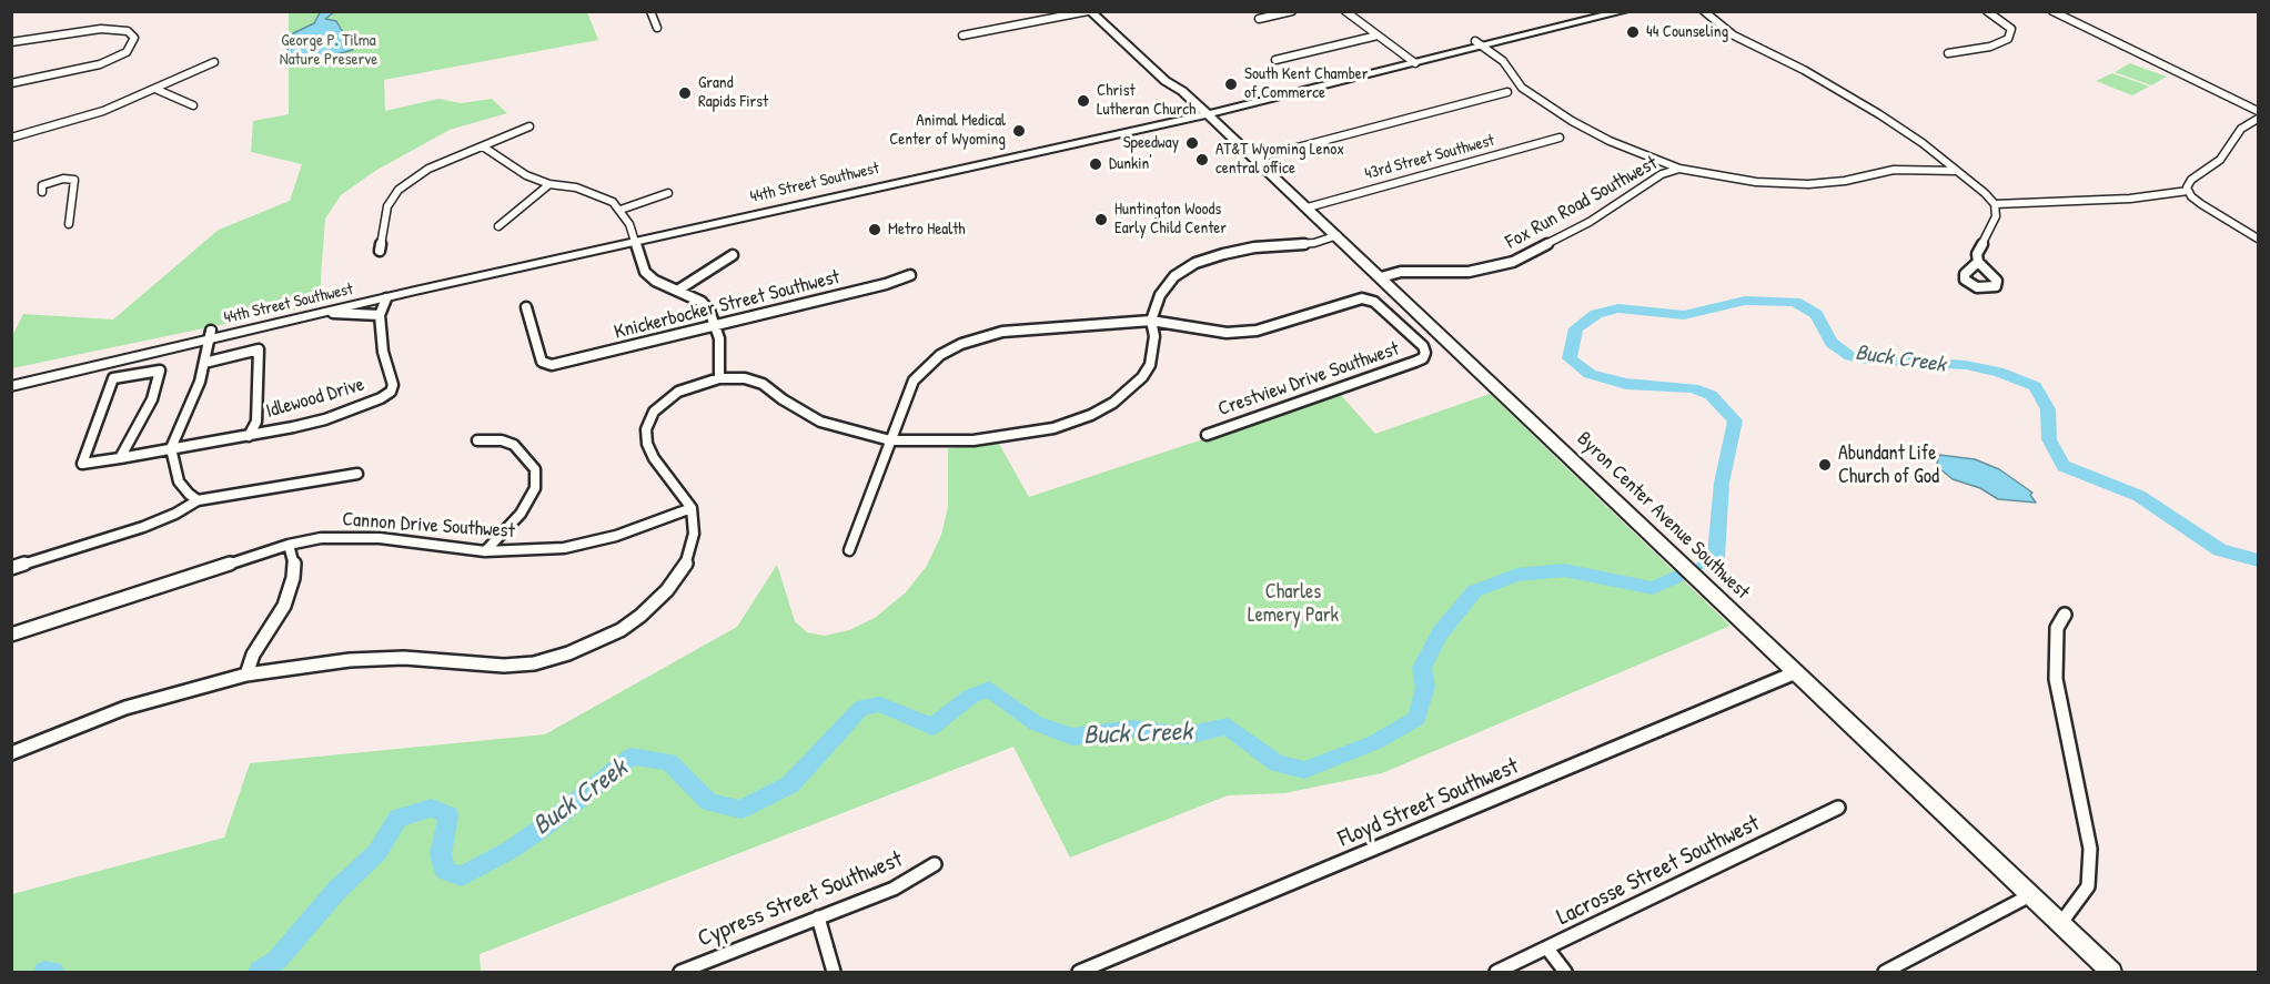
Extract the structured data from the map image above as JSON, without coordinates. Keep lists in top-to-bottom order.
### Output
{
  "streets": {
    "main road": ["44th Street Southwest", "Byron Center Avenue Southwest"],
    "street": [
      "43rd Street Southwest",
      "Fox Run Road Southwest",
      "Knickerbocker Street Southwest",
      "Crestview Drive Southwest",
      "Idlewood Drive",
      "Cannon Drive Southwest",
      "Floyd Street Southwest",
      "Lacrosse Street Southwest",
      "Cypress Street Southwest"
    ]
  },
  "crossings": [
    ["43rd Street Southwest", "Byron Center Avenue Southwest"],
    ["44th Street Southwest", "Idlewood Drive"],
    ["44th Street Southwest", "Byron Center Avenue Southwest"],
    ["Fox Run Road Southwest", "Byron Center Avenue Southwest"],
    ["Byron Center Avenue Southwest", "Floyd Street Southwest"]
  ],
  "water": ["Buck Creek"],
  "parks": ["George P. Tilma Nature Preserve", "Charles Lemery Park"],
  "places": [
    "44 Counseling",
    "South Kent Chamber of Commerce",
    "Grand Rapids First",
    "Christ Lutheran Church",
    "Animal Medical Center of Wyoming",
    "Speedway",
    "AT&T Wyoming Lenox central office",
    "Dunkin'",
    "Huntington Woods Early Child Center",
    "Metro Health",
    "Abundant Life Church of God"
  ]
}
